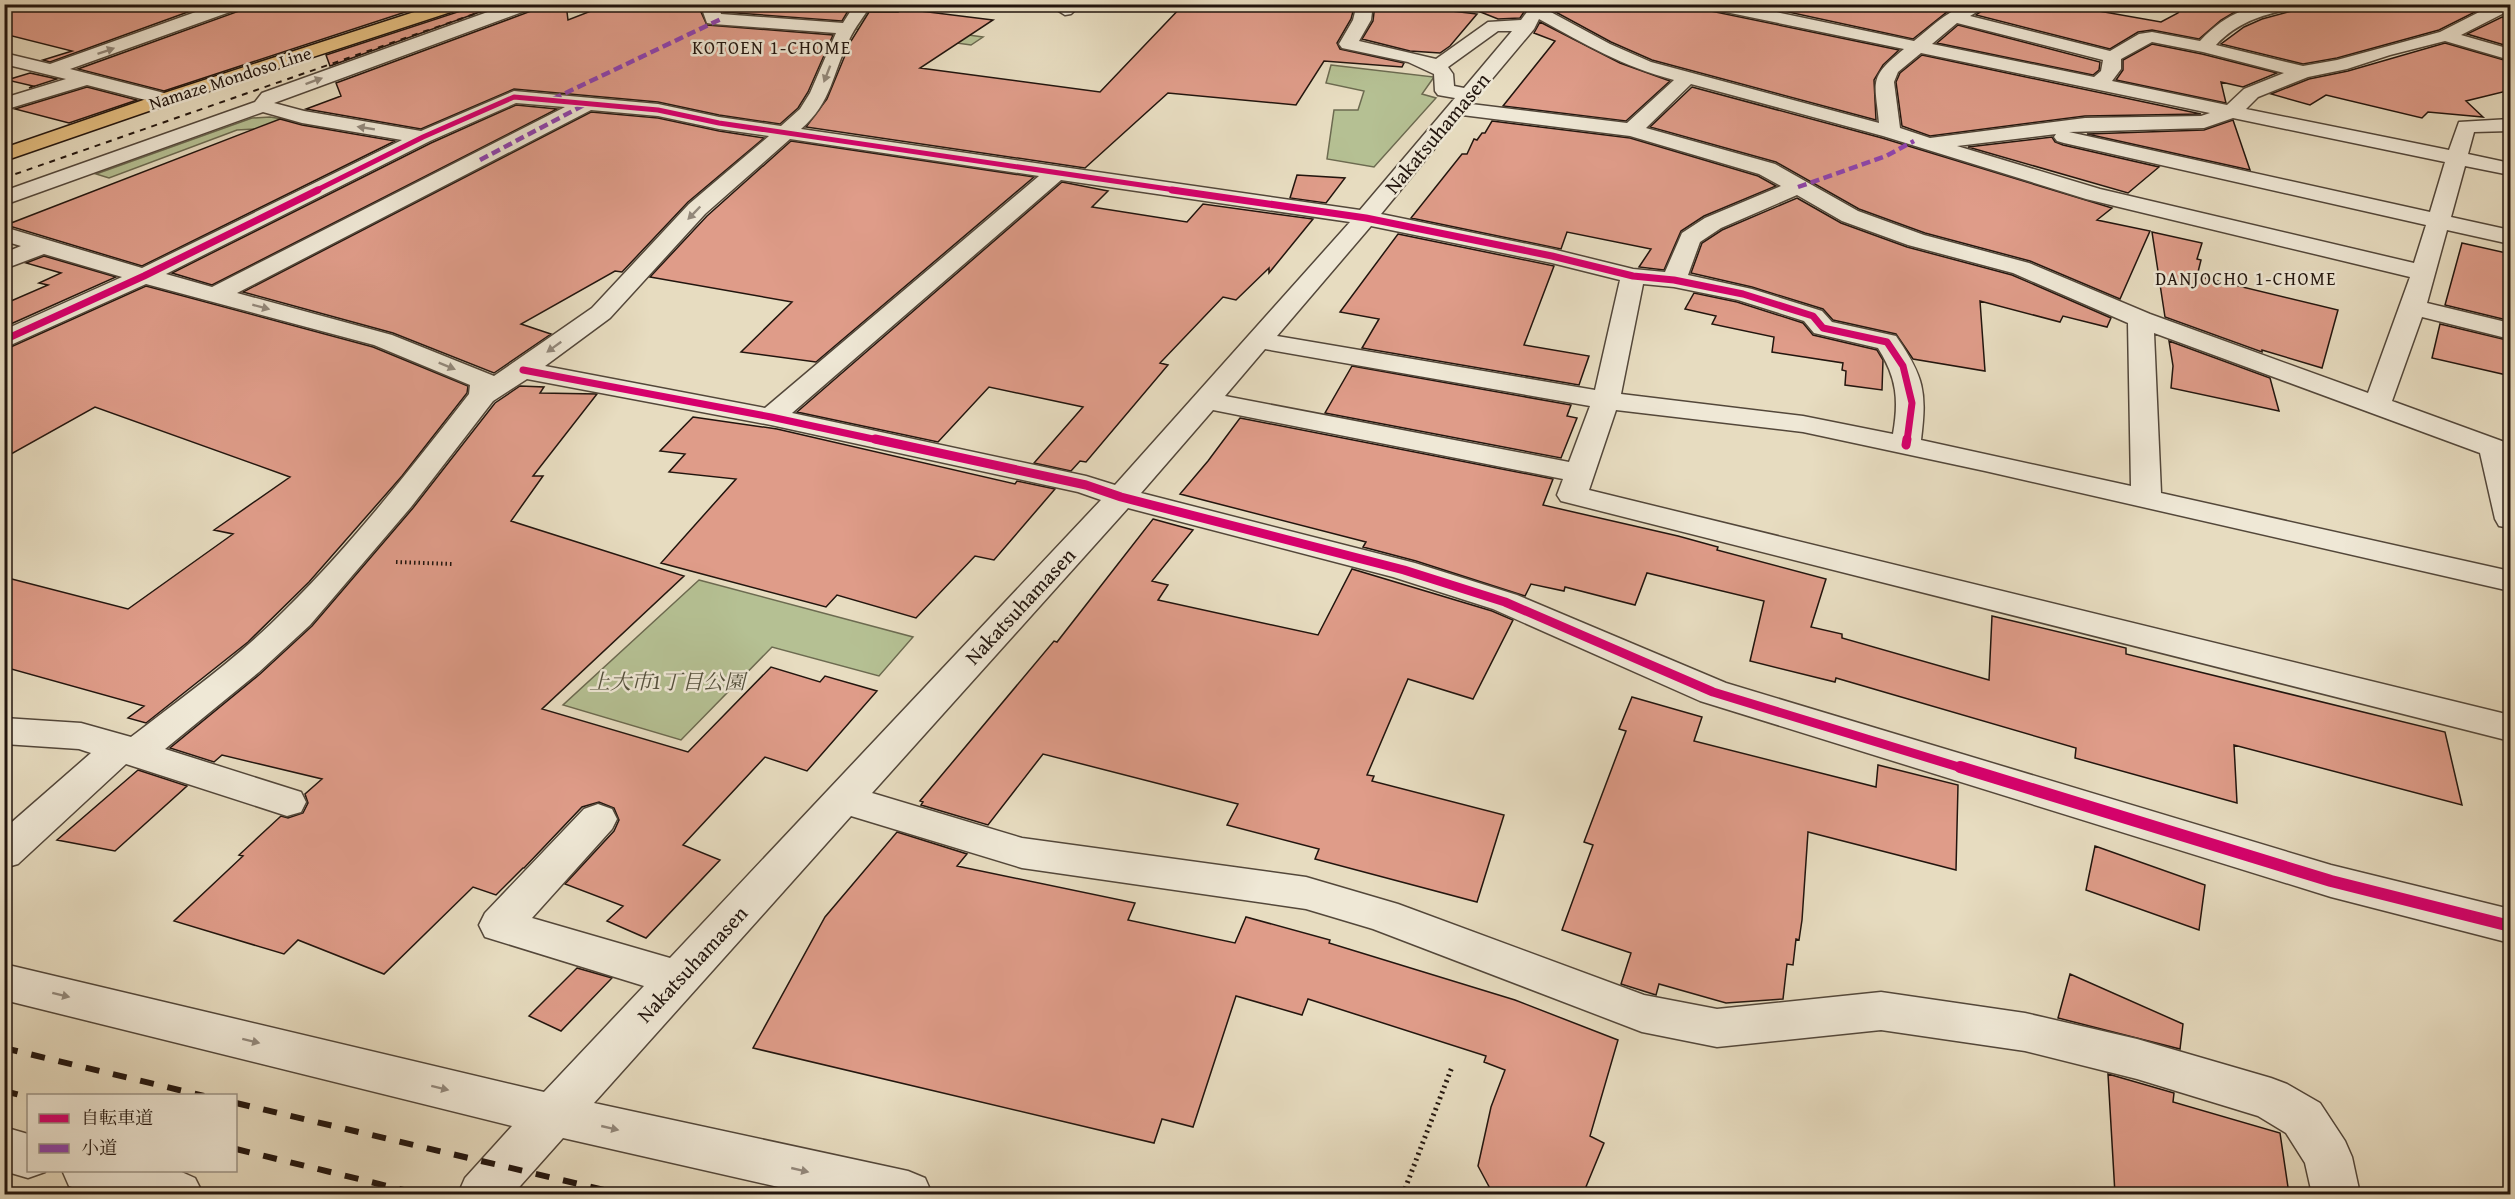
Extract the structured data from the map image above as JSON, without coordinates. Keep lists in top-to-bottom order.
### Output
{
  "streets": {
    "main road": ["Namaze Mondoso Line"],
    "street": ["Nakatsuhamasen"]
  },
  "districts": ["KOTOEN 1-CHOME", "DANJOCHO 1-CHOME"],
  "parks": ["上大市1丁目公園"],
  "legend": ["自転車道", "小道"]
}
